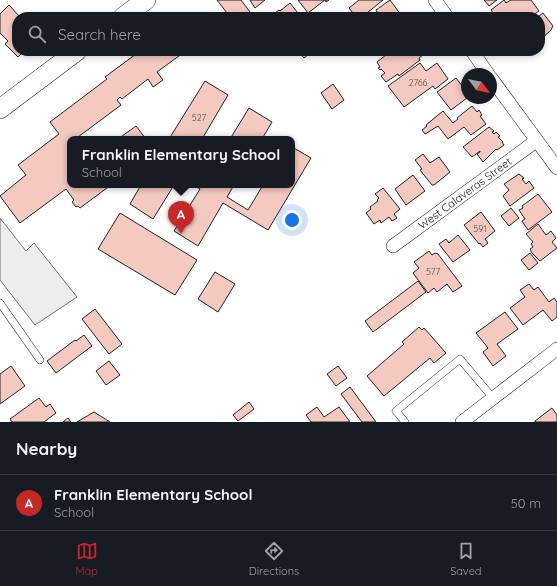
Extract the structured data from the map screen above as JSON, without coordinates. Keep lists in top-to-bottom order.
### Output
{
  "streets": {
    "street": ["West Calaveras Street"]
  },
  "house_numbers": [
    "2766",
    "527",
    "591",
    "577"
  ],
  "north": "bottom right",
  "page": {
    "search": "Search here",
    "popup": ["Franklin Elementary School", "School"],
    "pins": "A",
    "heading": "Nearby",
    "list": [
      {
        "mark": "A",
        "name": "Franklin Elementary School",
        "note": "School",
        "value": "50 m"
      }
    ],
    "nav": ["Map", "Directions", "Saved"]
  }
}
